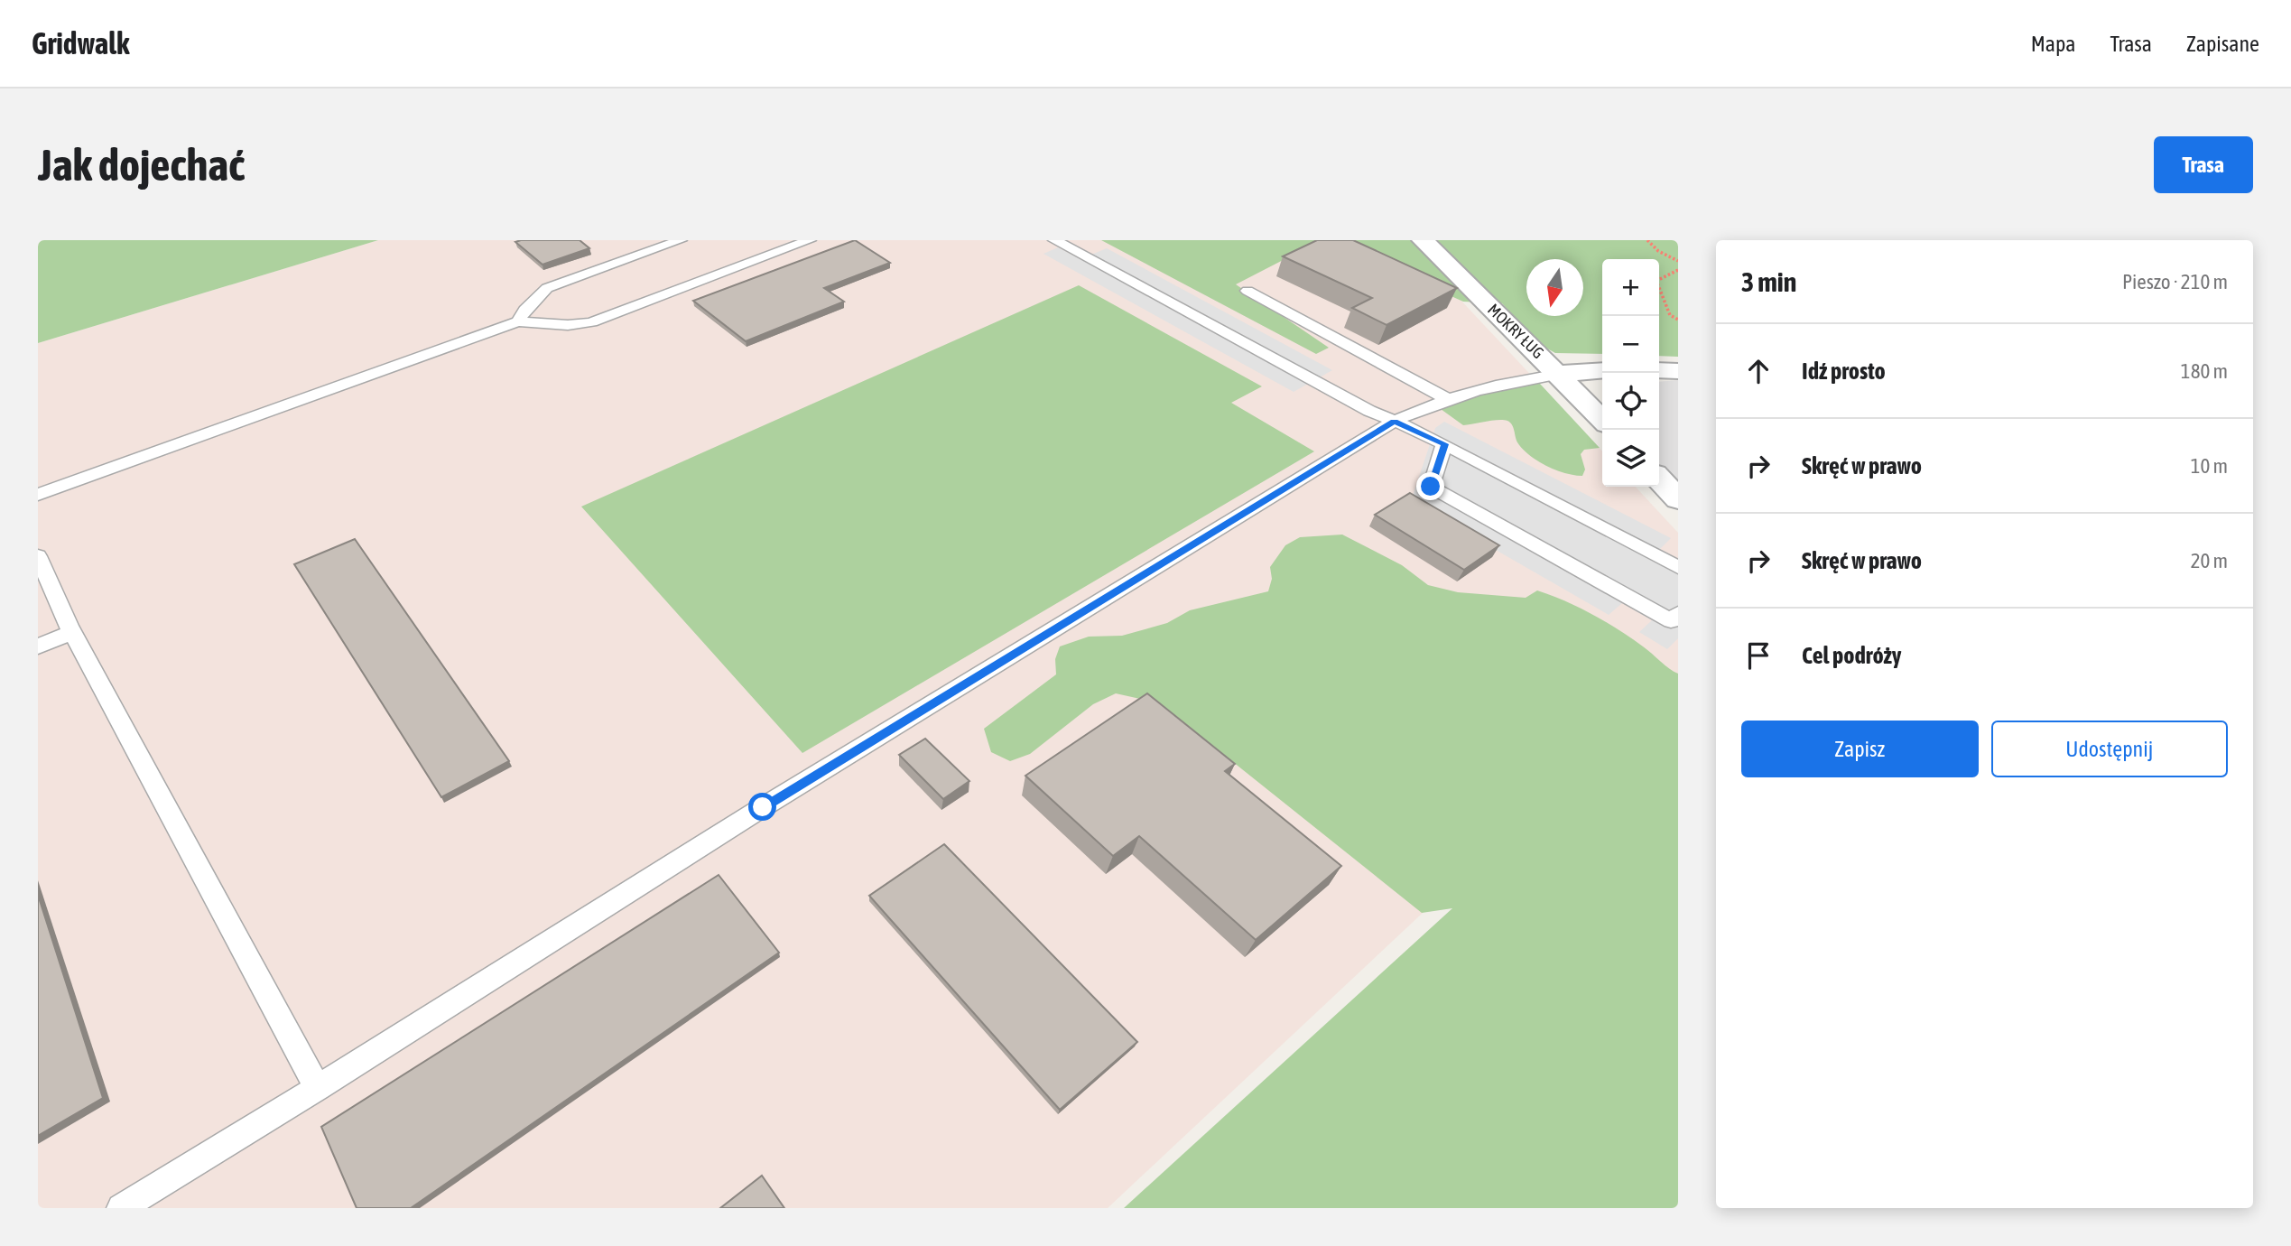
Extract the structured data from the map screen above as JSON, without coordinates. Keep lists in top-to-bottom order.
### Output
{
  "streets": {
    "street": ["MOKRY ŁUG"]
  },
  "north": "bottom",
  "page": {
    "header": "Gridwalk",
    "nav": ["Mapa", "Trasa", "Zapisane"],
    "buttons": [
      "Trasa",
      ["Zapisz", "Udostępnij"]
    ],
    "title": "Jak dojechać",
    "heading": ["3 min", "Pieszo · 210 m"],
    "map_buttons": ["+", "−"],
    "list": [
      ["Idź prosto", "180 m"],
      ["Skręć w prawo", "10 m"],
      ["Skręć w prawo", "20 m"],
      "Cel podróży"
    ]
  }
}
